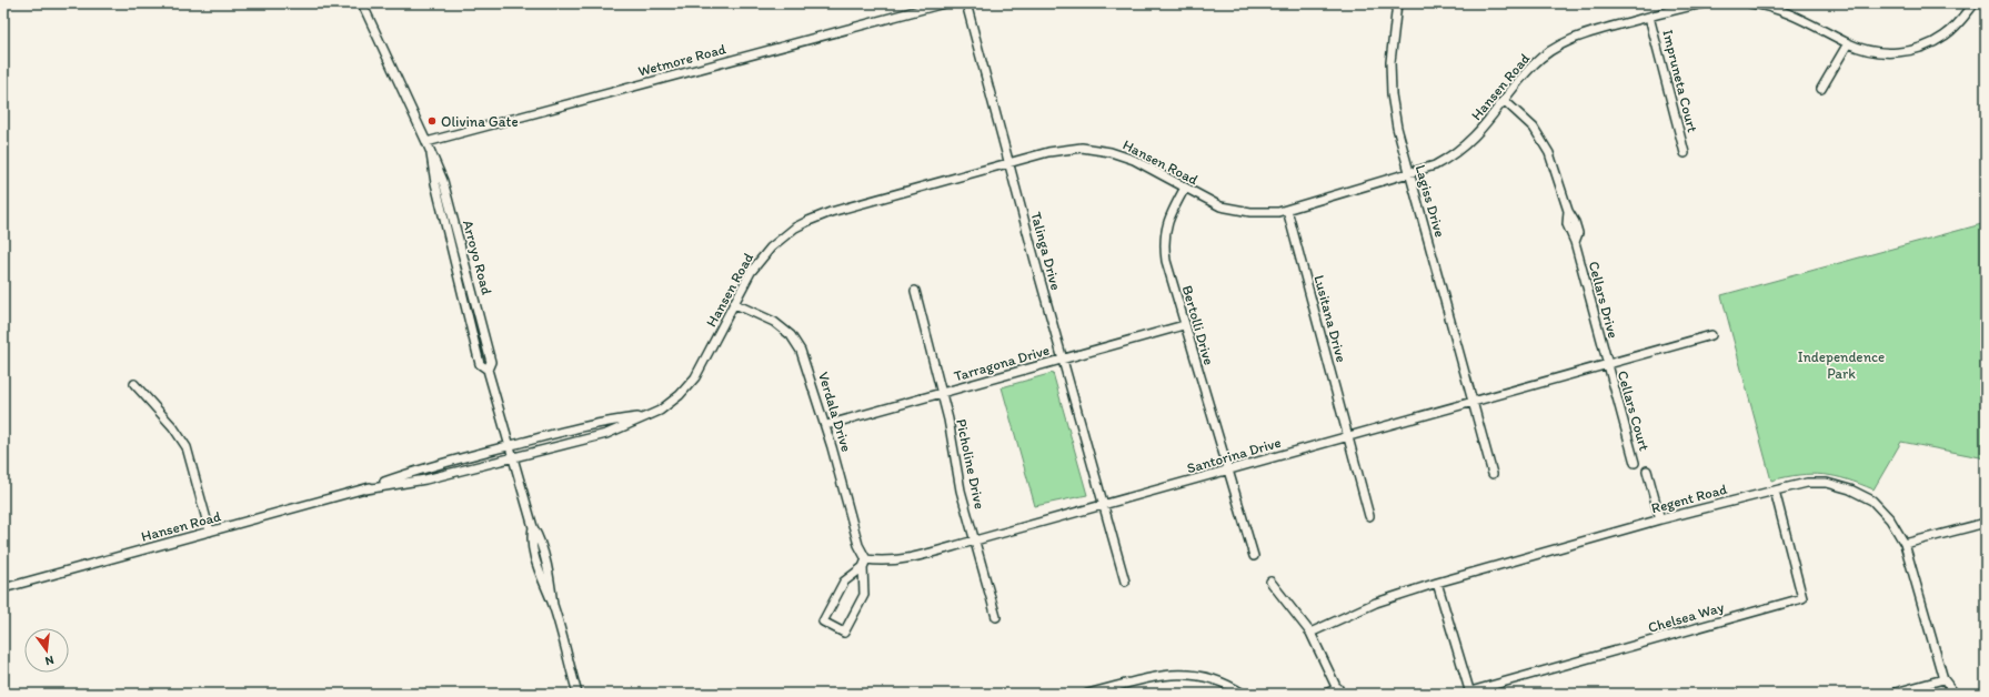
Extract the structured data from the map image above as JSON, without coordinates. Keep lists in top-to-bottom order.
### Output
{
  "streets": {
    "street": [
      "Wetmore Road",
      "Impruneta Court",
      "Hansen Road",
      "Lagiss Drive",
      "Talinga Drive",
      "Arroyo Road",
      "Cellars Drive",
      "Lusitana Drive",
      "Bertolli Drive",
      "Tarragona Drive",
      "Cellars Court",
      "Verdala Drive",
      "Santorina Drive",
      "Picholine Drive",
      "Regent Road",
      "Chelsea Way"
    ]
  },
  "crossings": [
    ["Wetmore Road", "Arroyo Road"],
    ["Impruneta Court", "Hansen Road"],
    ["Hansen Road", "Lagiss Drive"],
    ["Hansen Road", "Talinga Drive"],
    ["Hansen Road", "Arroyo Road"],
    ["Hansen Road", "Cellars Drive"],
    ["Hansen Road", "Lusitana Drive"],
    ["Hansen Road", "Bertolli Drive"],
    ["Hansen Road", "Verdala Drive"],
    ["Lagiss Drive", "Santorina Drive"],
    ["Talinga Drive", "Tarragona Drive"],
    ["Talinga Drive", "Santorina Drive"],
    ["Cellars Drive", "Cellars Court"],
    ["Cellars Drive", "Santorina Drive"],
    ["Lusitana Drive", "Santorina Drive"],
    ["Bertolli Drive", "Tarragona Drive"],
    ["Bertolli Drive", "Santorina Drive"],
    ["Tarragona Drive", "Verdala Drive"],
    ["Tarragona Drive", "Picholine Drive"],
    ["Cellars Court", "Santorina Drive"],
    ["Verdala Drive", "Santorina Drive"],
    ["Santorina Drive", "Picholine Drive"],
    ["Regent Road", "Chelsea Way"]
  ],
  "parks": ["Independence Park"],
  "places": ["Olivina Gate"],
  "north": "bottom"
}
